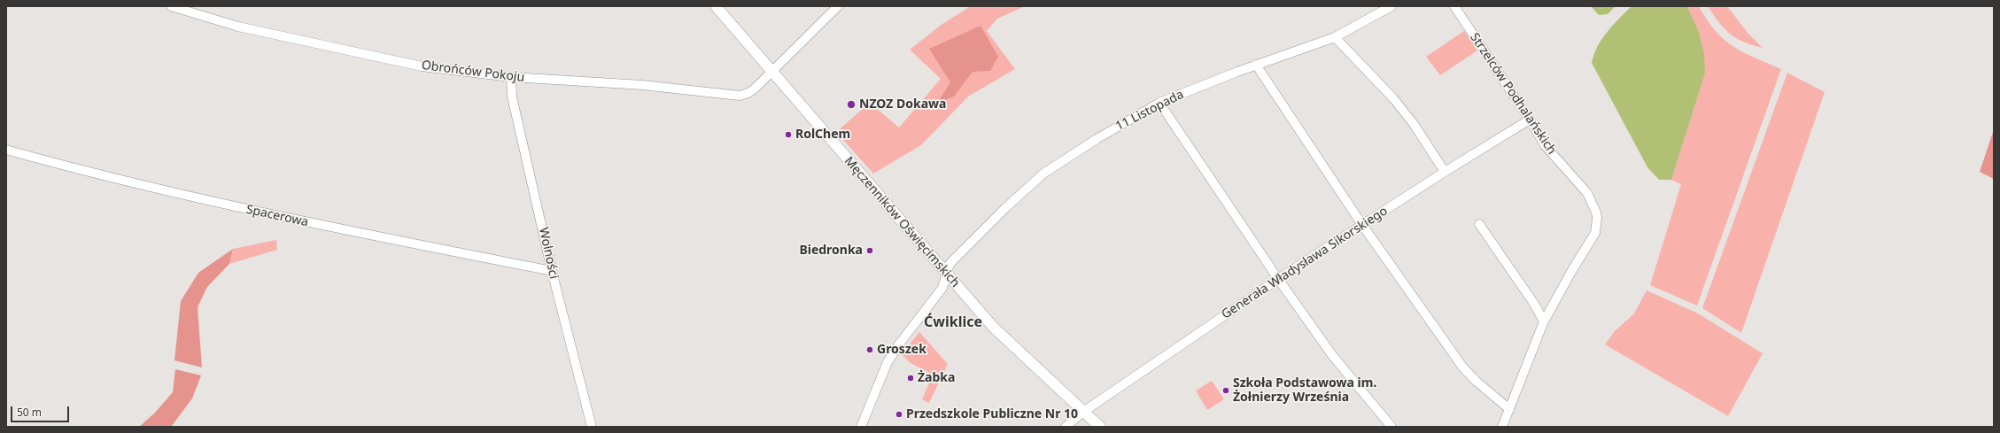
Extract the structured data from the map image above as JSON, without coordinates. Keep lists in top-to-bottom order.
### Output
{
  "streets": {
    "main road": ["Męczenników Oświęcimskich"],
    "street": [
      "Obrońców Pokoju",
      "Strzelców Podhalańskich",
      "11 Listopada",
      "Spacerowa",
      "Wolności",
      "Generała Władysława Sikorskiego"
    ]
  },
  "crossings": [
    ["Obrońców Pokoju", "Męczenników Oświęcimskich"],
    ["Obrońców Pokoju", "Wolności"],
    ["Strzelców Podhalańskich", "Generała Władysława Sikorskiego"],
    ["11 Listopada", "Męczenników Oświęcimskich"],
    ["Spacerowa", "Wolności"],
    ["Męczenników Oświęcimskich", "Generała Władysława Sikorskiego"]
  ],
  "districts": ["Ćwiklice"],
  "places": [
    "NZOZ Dokawa",
    "RolChem",
    "Biedronka",
    "Groszek",
    "Żabka",
    "Szkoła Podstawowa im. Żołnierzy Września",
    "Przedszkole Publiczne Nr 10"
  ],
  "scale_bar": "50 m"
}
